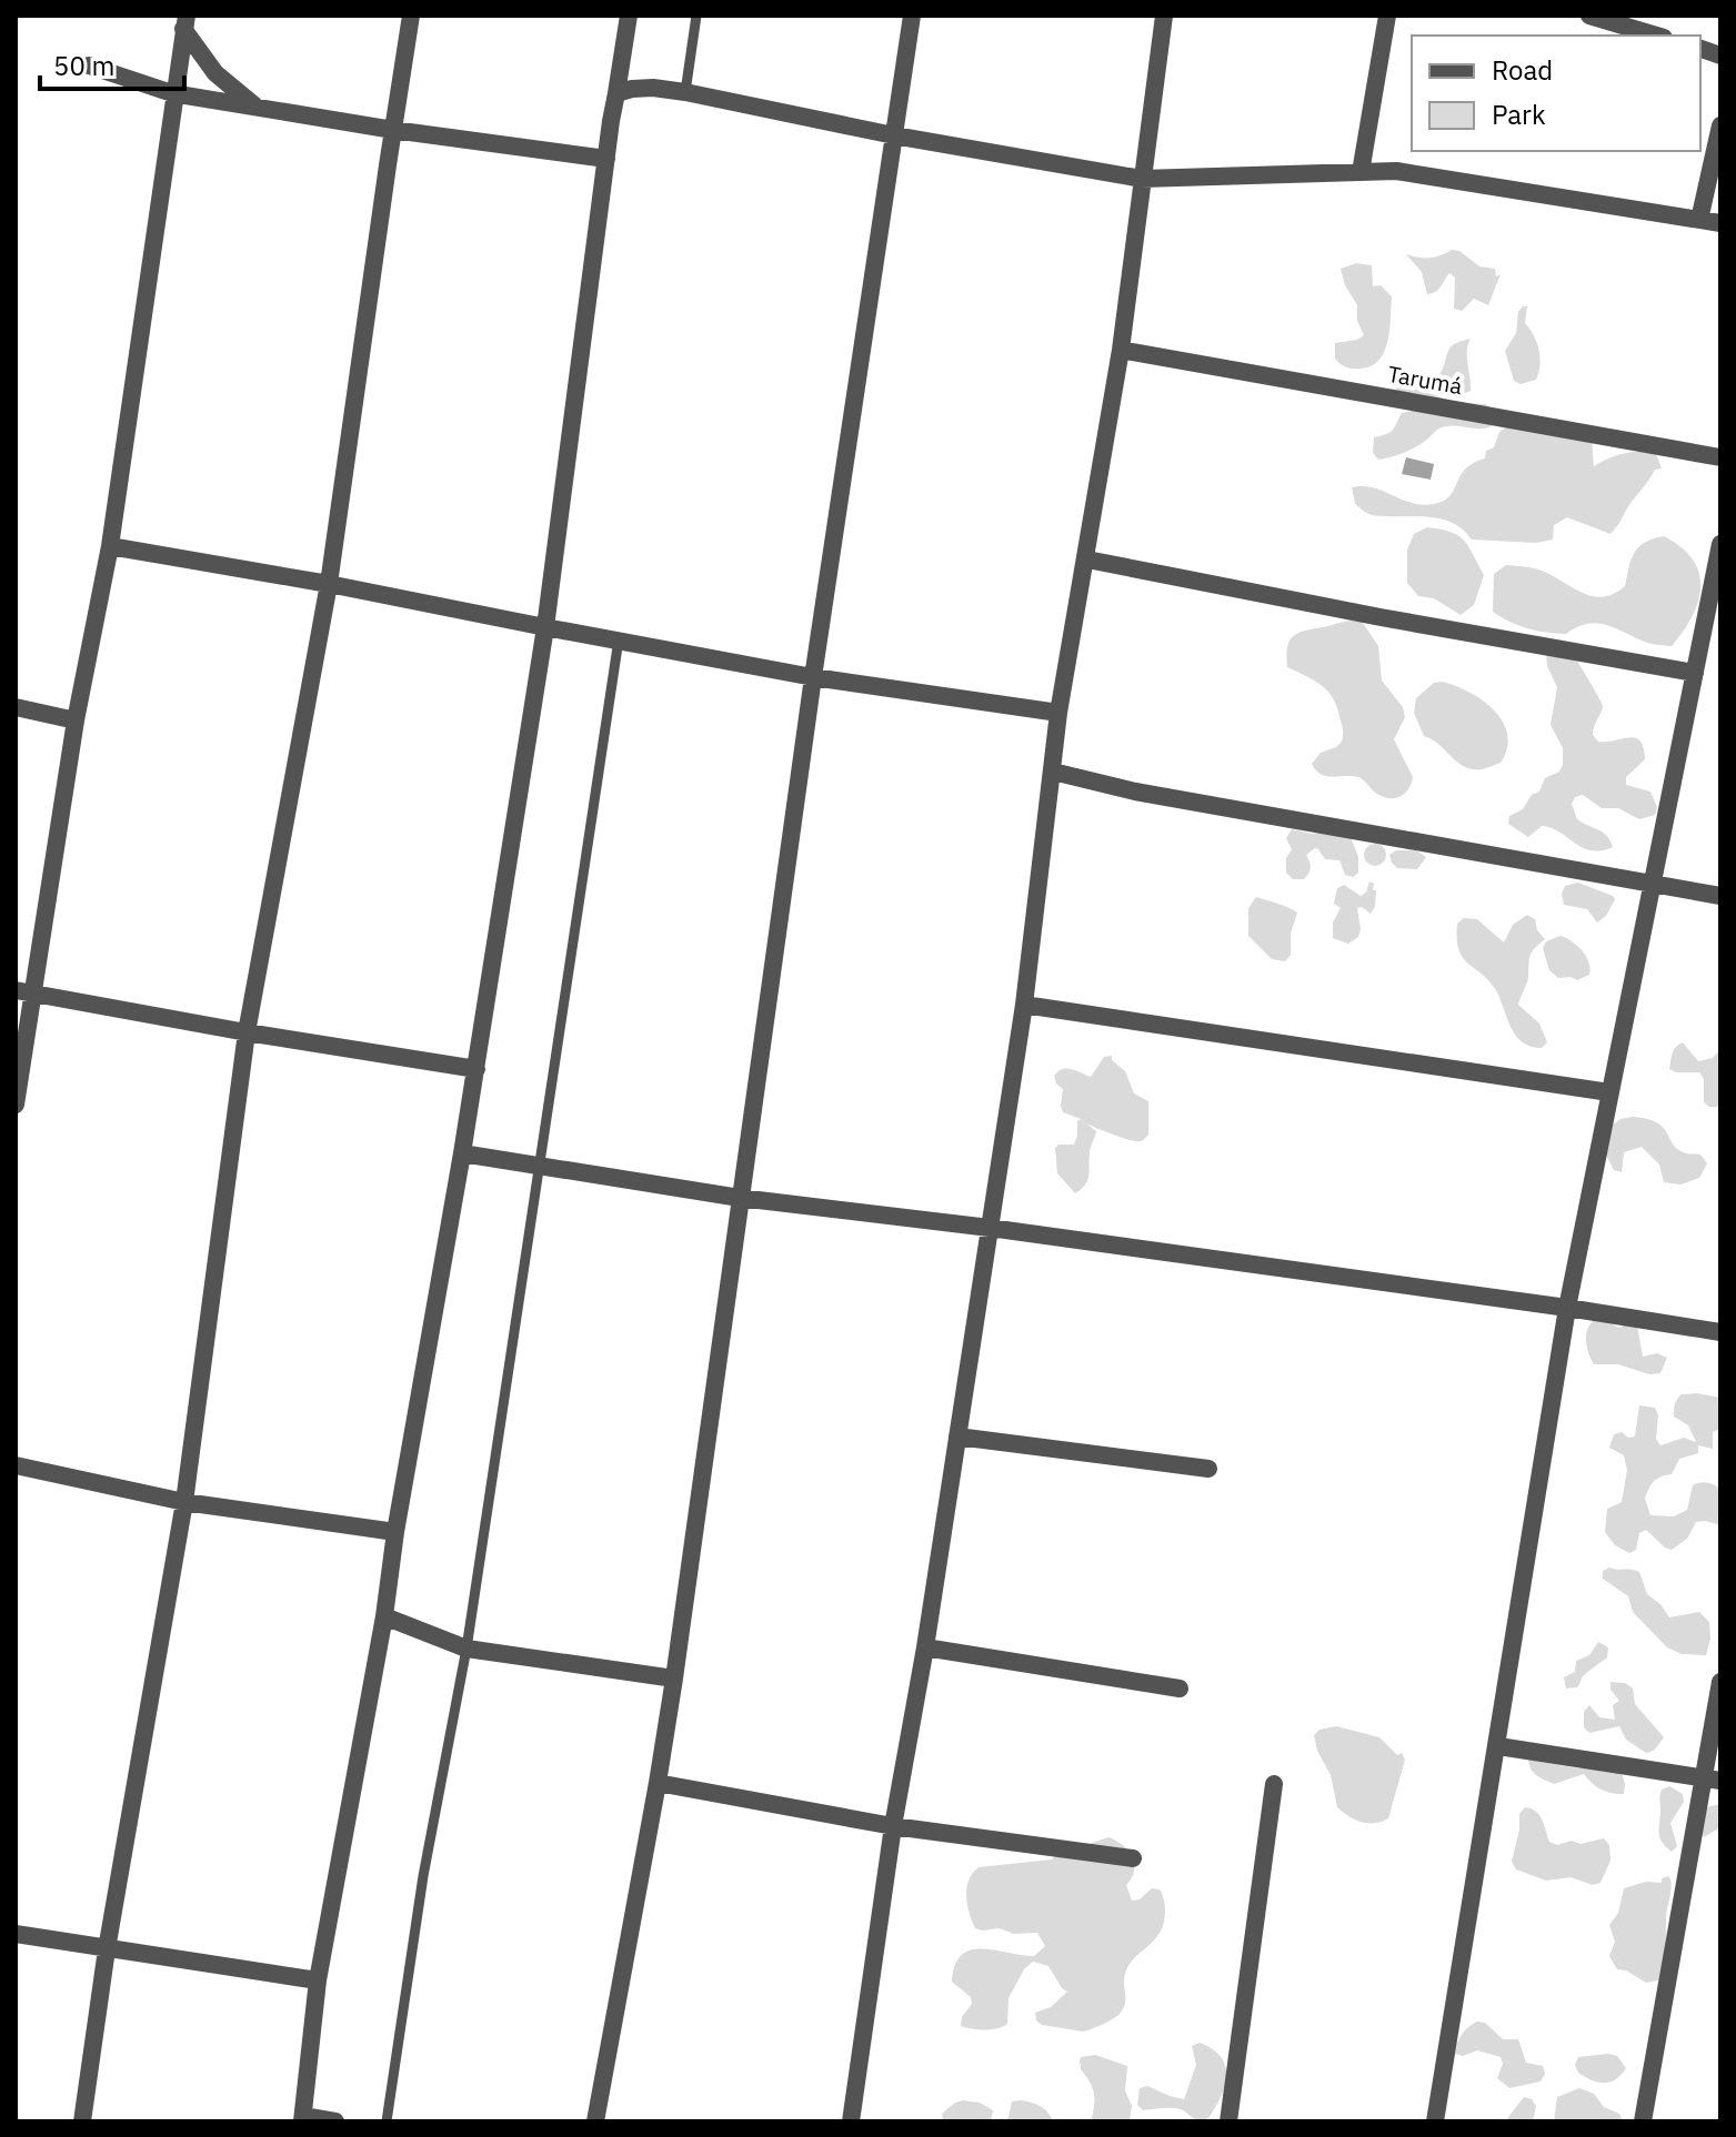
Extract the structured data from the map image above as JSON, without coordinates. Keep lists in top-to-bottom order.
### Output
{
  "streets": {
    "street": ["Tarumá"]
  },
  "legend": ["Road", "Park"],
  "scale_bar": "50 m"
}
